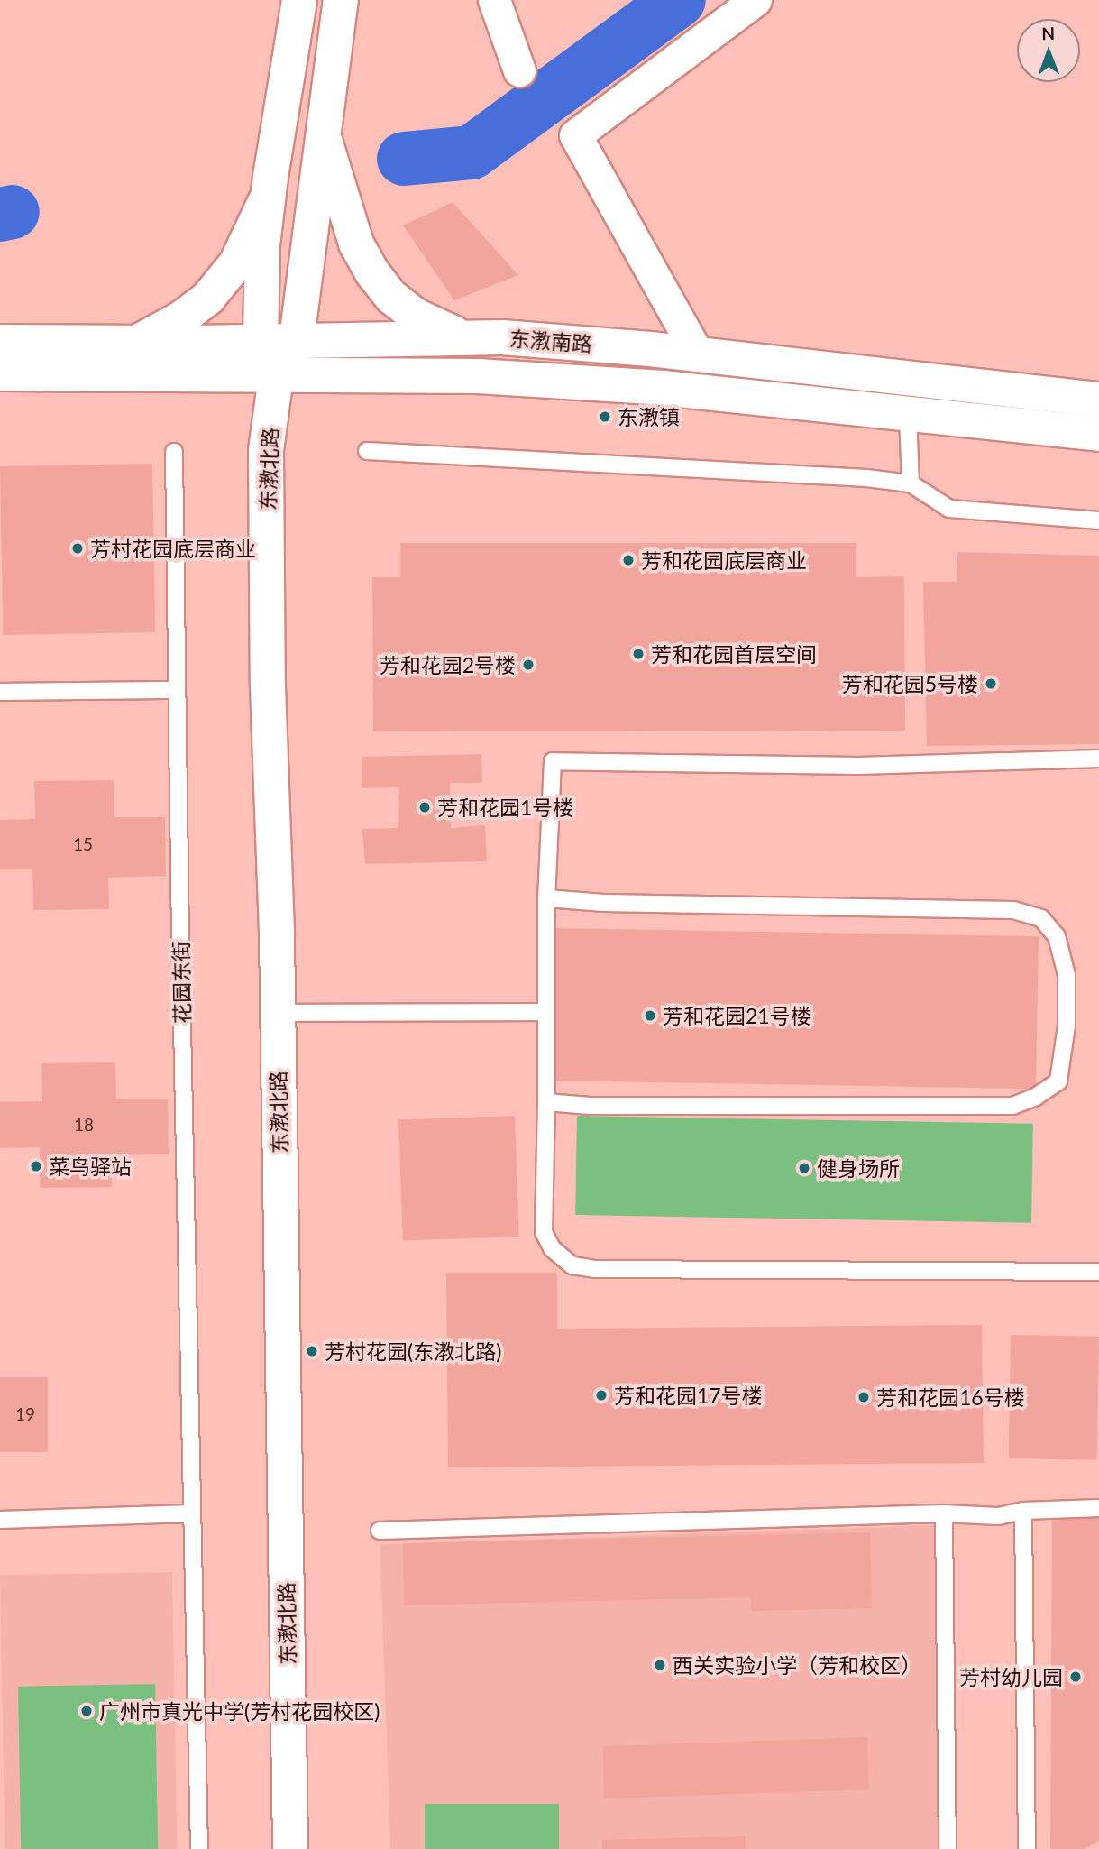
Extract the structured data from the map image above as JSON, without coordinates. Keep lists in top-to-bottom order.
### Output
{
  "streets": {
    "street": ["东漖南路", "东漖北路"],
    "lane": ["花园东街"]
  },
  "crossings": [
    ["东漖南路", "东漖北路"]
  ],
  "places": [
    "东漖镇",
    "芳村花园底层商业",
    "芳和花园底层商业",
    "芳和花园首层空间",
    "芳和花园2号楼",
    "芳和花园5号楼",
    "芳和花园1号楼",
    "芳和花园21号楼",
    "菜鸟驿站",
    "健身场所",
    "芳村花园(东漖北路)",
    "芳和花园17号楼",
    "芳和花园16号楼",
    "西关实验小学（芳和校区）",
    "芳村幼儿园",
    "广州市真光中学(芳村花园校区)"
  ],
  "house_numbers": ["15", "18", "19"],
  "north": "top"
}
